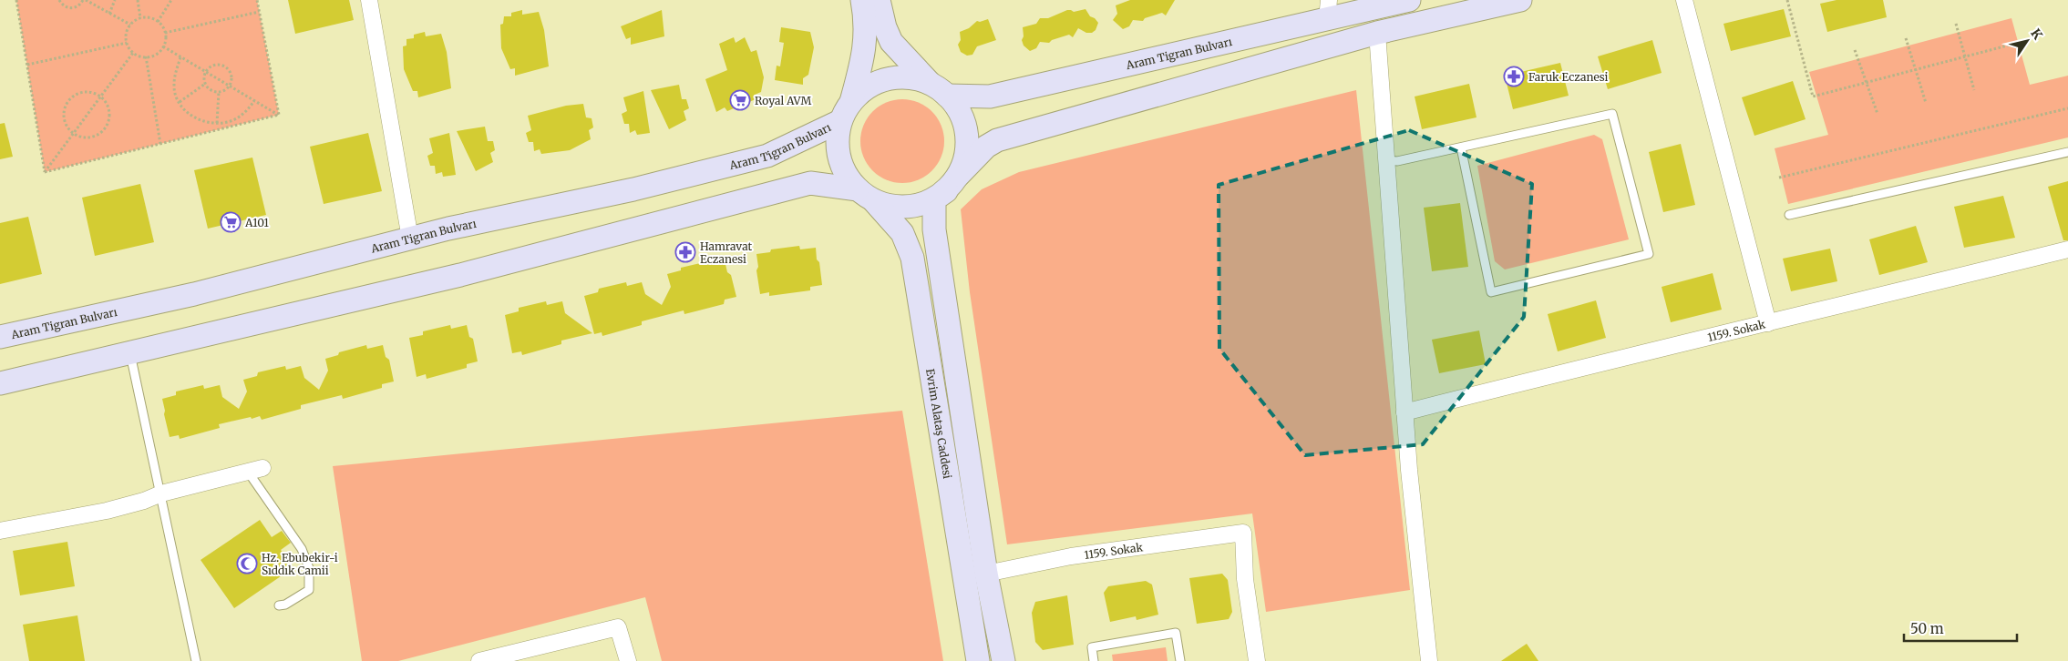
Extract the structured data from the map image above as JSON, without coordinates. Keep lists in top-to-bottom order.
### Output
{
  "streets": {
    "main road": ["Aram Tigran Bulvarı", "Evrim Alataş Caddesi"],
    "street": ["1159. Sokak"]
  },
  "crossings": [
    ["Aram Tigran Bulvarı", "Evrim Alataş Caddesi"]
  ],
  "places": {
    "pharmacy": ["Faruk Eczanesi", "Hamravat Eczanesi"],
    "supermarket": ["Royal AVM", "A101"],
    "mosque": ["Hz. Ebubekir-i Sıddık Camii"]
  },
  "scale_bar": "50 m",
  "north": "top right"
}
